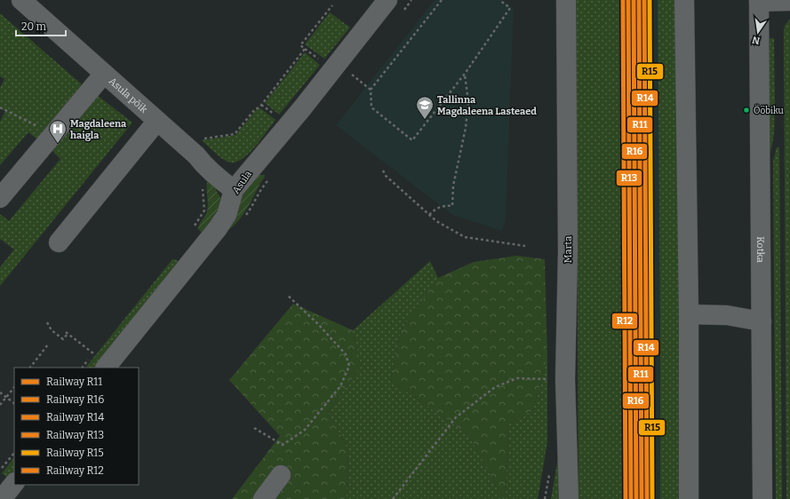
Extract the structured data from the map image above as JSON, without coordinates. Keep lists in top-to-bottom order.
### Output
{
  "streets": {
    "street": [
      "Asula põik",
      "Asula",
      "Marta",
      "Kotka"
    ]
  },
  "crossings": [
    ["Asula põik", "Asula"]
  ],
  "places": {
    "other": ["Ööbiku"],
    "school or university": ["Tallinna Magdaleena Lasteaed"],
    "hospital": ["Magdaleena haigla"]
  },
  "lines": [
    "rail line R11",
    "rail line R16",
    "rail line R14",
    "rail line R13",
    "rail line R15",
    "rail line R12"
  ],
  "legend": [
    "Railway R11",
    "Railway R16",
    "Railway R14",
    "Railway R13",
    "Railway R15",
    "Railway R12"
  ],
  "scale_bar": "20 m",
  "north": "bottom"
}
